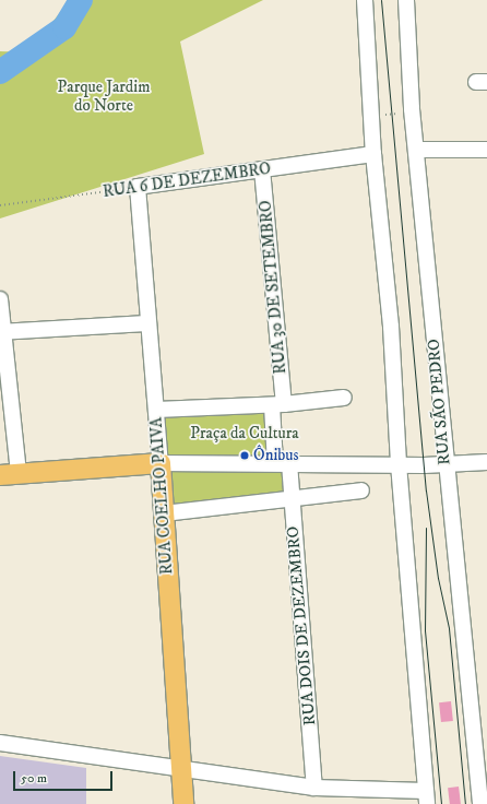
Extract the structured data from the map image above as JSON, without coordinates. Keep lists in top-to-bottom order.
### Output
{
  "streets": {
    "main road": ["RUA COELHO PAIVA"],
    "street": [
      "RUA 6 DE DEZEMBRO",
      "RUA 30 DE SETEMBRO",
      "RUA SÃO PEDRO",
      "RUA DOIS DE DEZEMBRO"
    ]
  },
  "crossings": [
    ["RUA 6 DE DEZEMBRO", "RUA 30 DE SETEMBRO"],
    ["RUA 6 DE DEZEMBRO", "RUA COELHO PAIVA"],
    ["RUA 30 DE SETEMBRO", "RUA DOIS DE DEZEMBRO"]
  ],
  "parks": ["Parque Jardim do Norte", "Praça da Cultura"],
  "places": ["Ônibus"],
  "scale_bar": "50 m"
}
